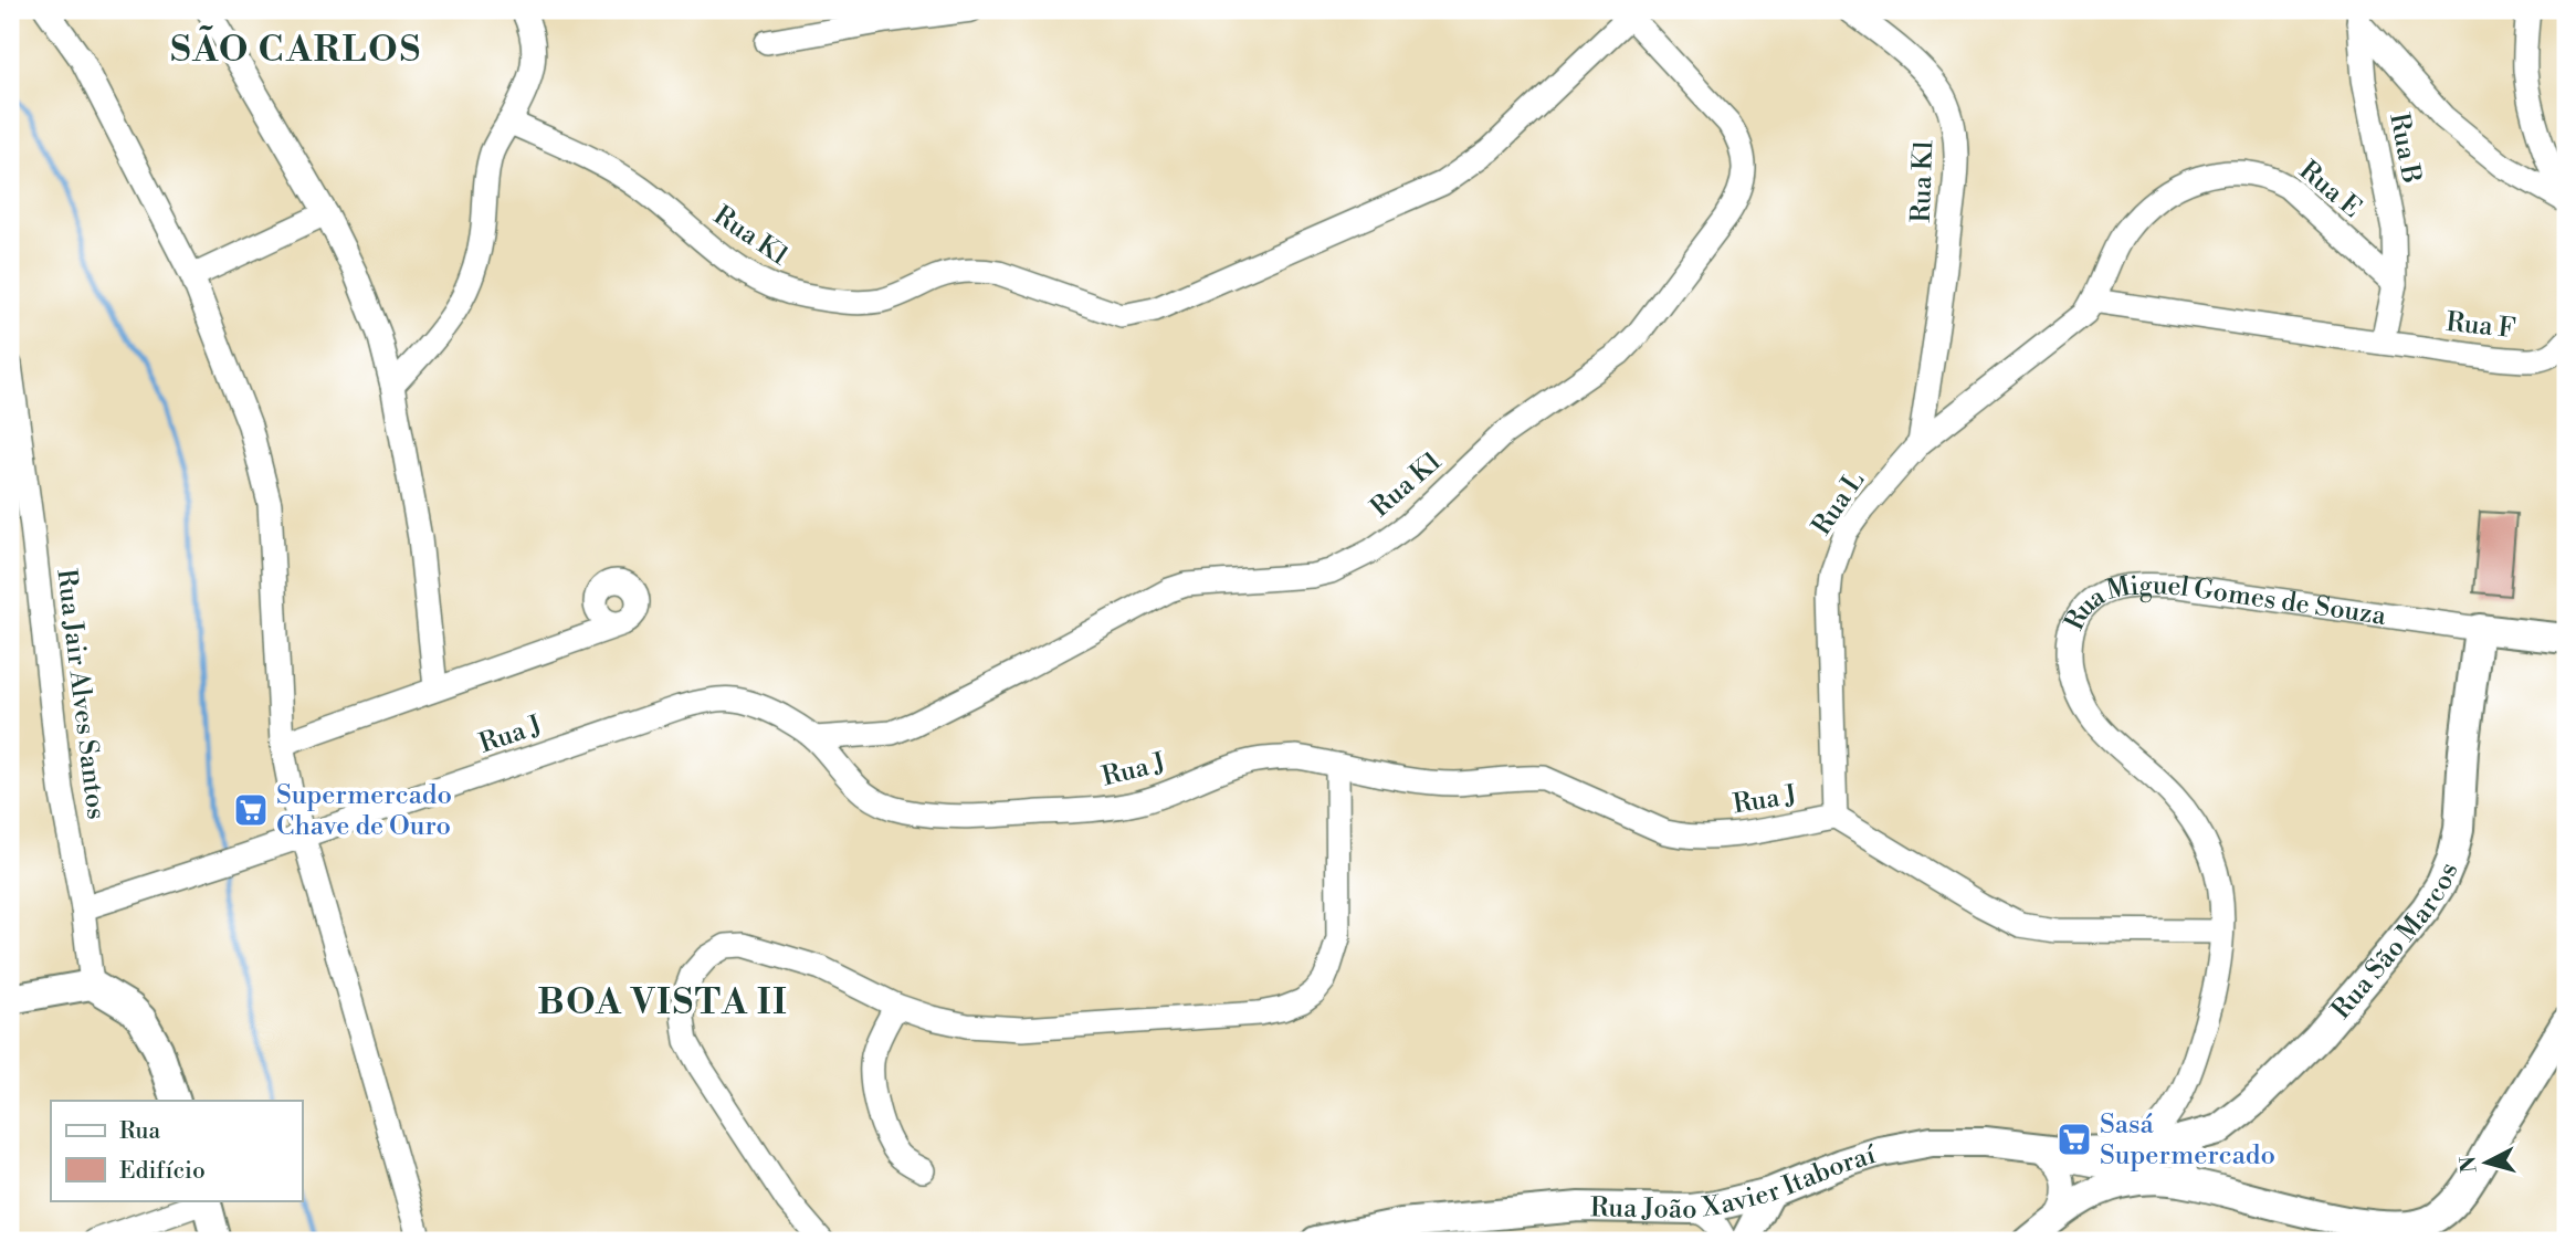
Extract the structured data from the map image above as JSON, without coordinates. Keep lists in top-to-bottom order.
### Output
{
  "streets": {
    "street": [
      "Rua B",
      "Rua K1",
      "Rua E",
      "Rua F",
      "Rua L",
      "Rua Miguel Gomes de Souza",
      "Rua Jair Alves Santos",
      "Rua J",
      "Rua São Marcos",
      "Rua João Xavier Itaboraí"
    ]
  },
  "crossings": [
    ["Rua B", "Rua E"],
    ["Rua K1", "Rua L"],
    ["Rua K1", "Rua J"],
    ["Rua E", "Rua L"],
    ["Rua L", "Rua J"],
    ["Rua Miguel Gomes de Souza", "Rua J"],
    ["Rua Miguel Gomes de Souza", "Rua São Marcos"],
    ["Rua Miguel Gomes de Souza", "Rua João Xavier Itaboraí"],
    ["Rua Jair Alves Santos", "Rua J"],
    ["Rua São Marcos", "Rua João Xavier Itaboraí"]
  ],
  "districts": ["SÃO CARLOS", "BOA VISTA II"],
  "places": {
    "supermarket": ["Supermercado Chave de Ouro", "Sasá Supermercado"]
  },
  "legend": ["Rua", "Edifício"],
  "north": "left"
}
